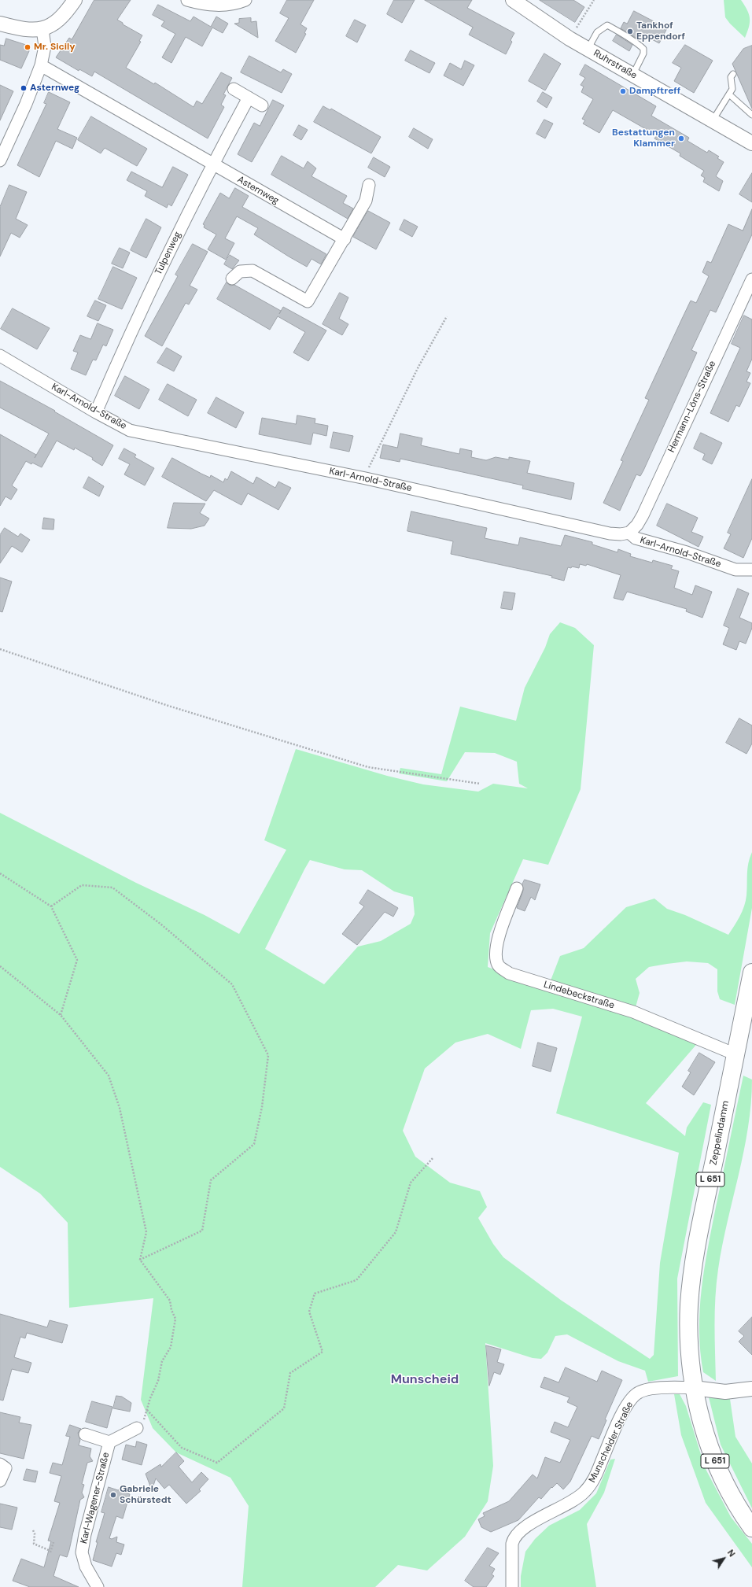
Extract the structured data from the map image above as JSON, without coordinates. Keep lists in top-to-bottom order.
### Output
{
  "streets": {
    "main road": ["Zeppelindamm", "L 651"],
    "street": [
      "Ruhrstraße",
      "Asternweg",
      "Tulpenweg",
      "Karl-Arnold-Straße",
      "Hermann-Löns-Straße",
      "Lindebeckstraße",
      "Munscheider Straße",
      "Karl-Wagener-Straße"
    ]
  },
  "crossings": [
    ["Asternweg", "Tulpenweg"],
    ["Tulpenweg", "Karl-Arnold-Straße"],
    ["Karl-Arnold-Straße", "Hermann-Löns-Straße"],
    ["Lindebeckstraße", "Zeppelindamm"],
    ["Zeppelindamm", "L 651"],
    ["Zeppelindamm", "Munscheider Straße"],
    ["L 651", "Munscheider Straße"]
  ],
  "districts": ["Munscheid"],
  "places": [
    "Tankhof Eppendorf",
    "Mr. Sicily",
    "Asternweg",
    "Dampftreff",
    "Bestattungen Klammer",
    "Gabriele Schürstedt"
  ],
  "north": "top right"
}
